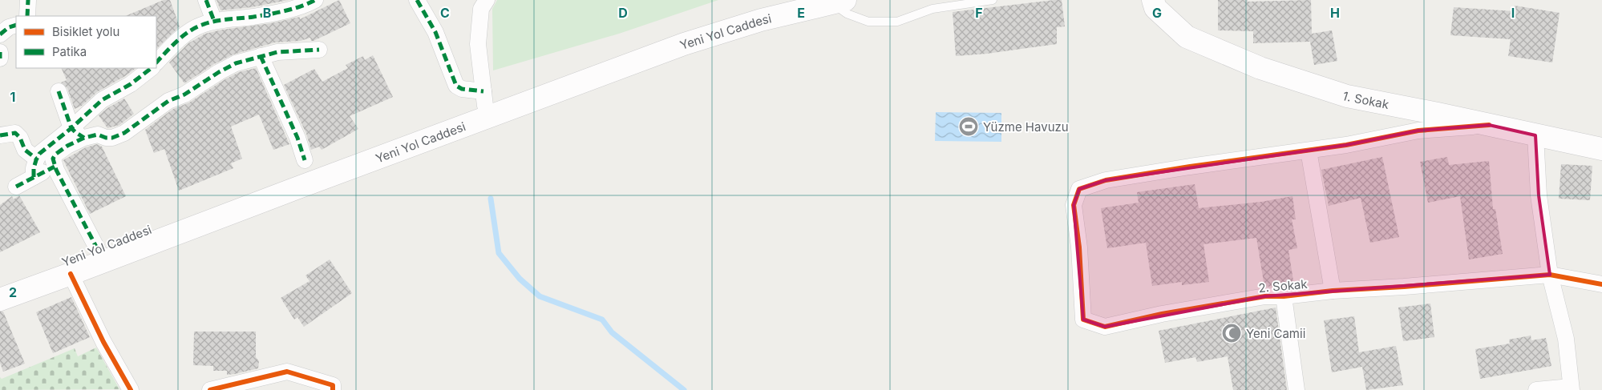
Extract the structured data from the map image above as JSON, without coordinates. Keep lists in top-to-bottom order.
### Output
{
  "streets": {
    "main road": ["Yeni Yol Caddesi", "1. Sokak"],
    "street": ["2. Sokak"]
  },
  "places": {
    "sports": ["Yüzme Havuzu"],
    "mosque": ["Yeni Camii"]
  },
  "legend": ["Bisiklet yolu", "Patika"],
  "grid": {
    "columns": [
      "B",
      "C",
      "D",
      "E",
      "F",
      "G",
      "H",
      "I"
    ],
    "rows": ["1", "2"]
  }
}
